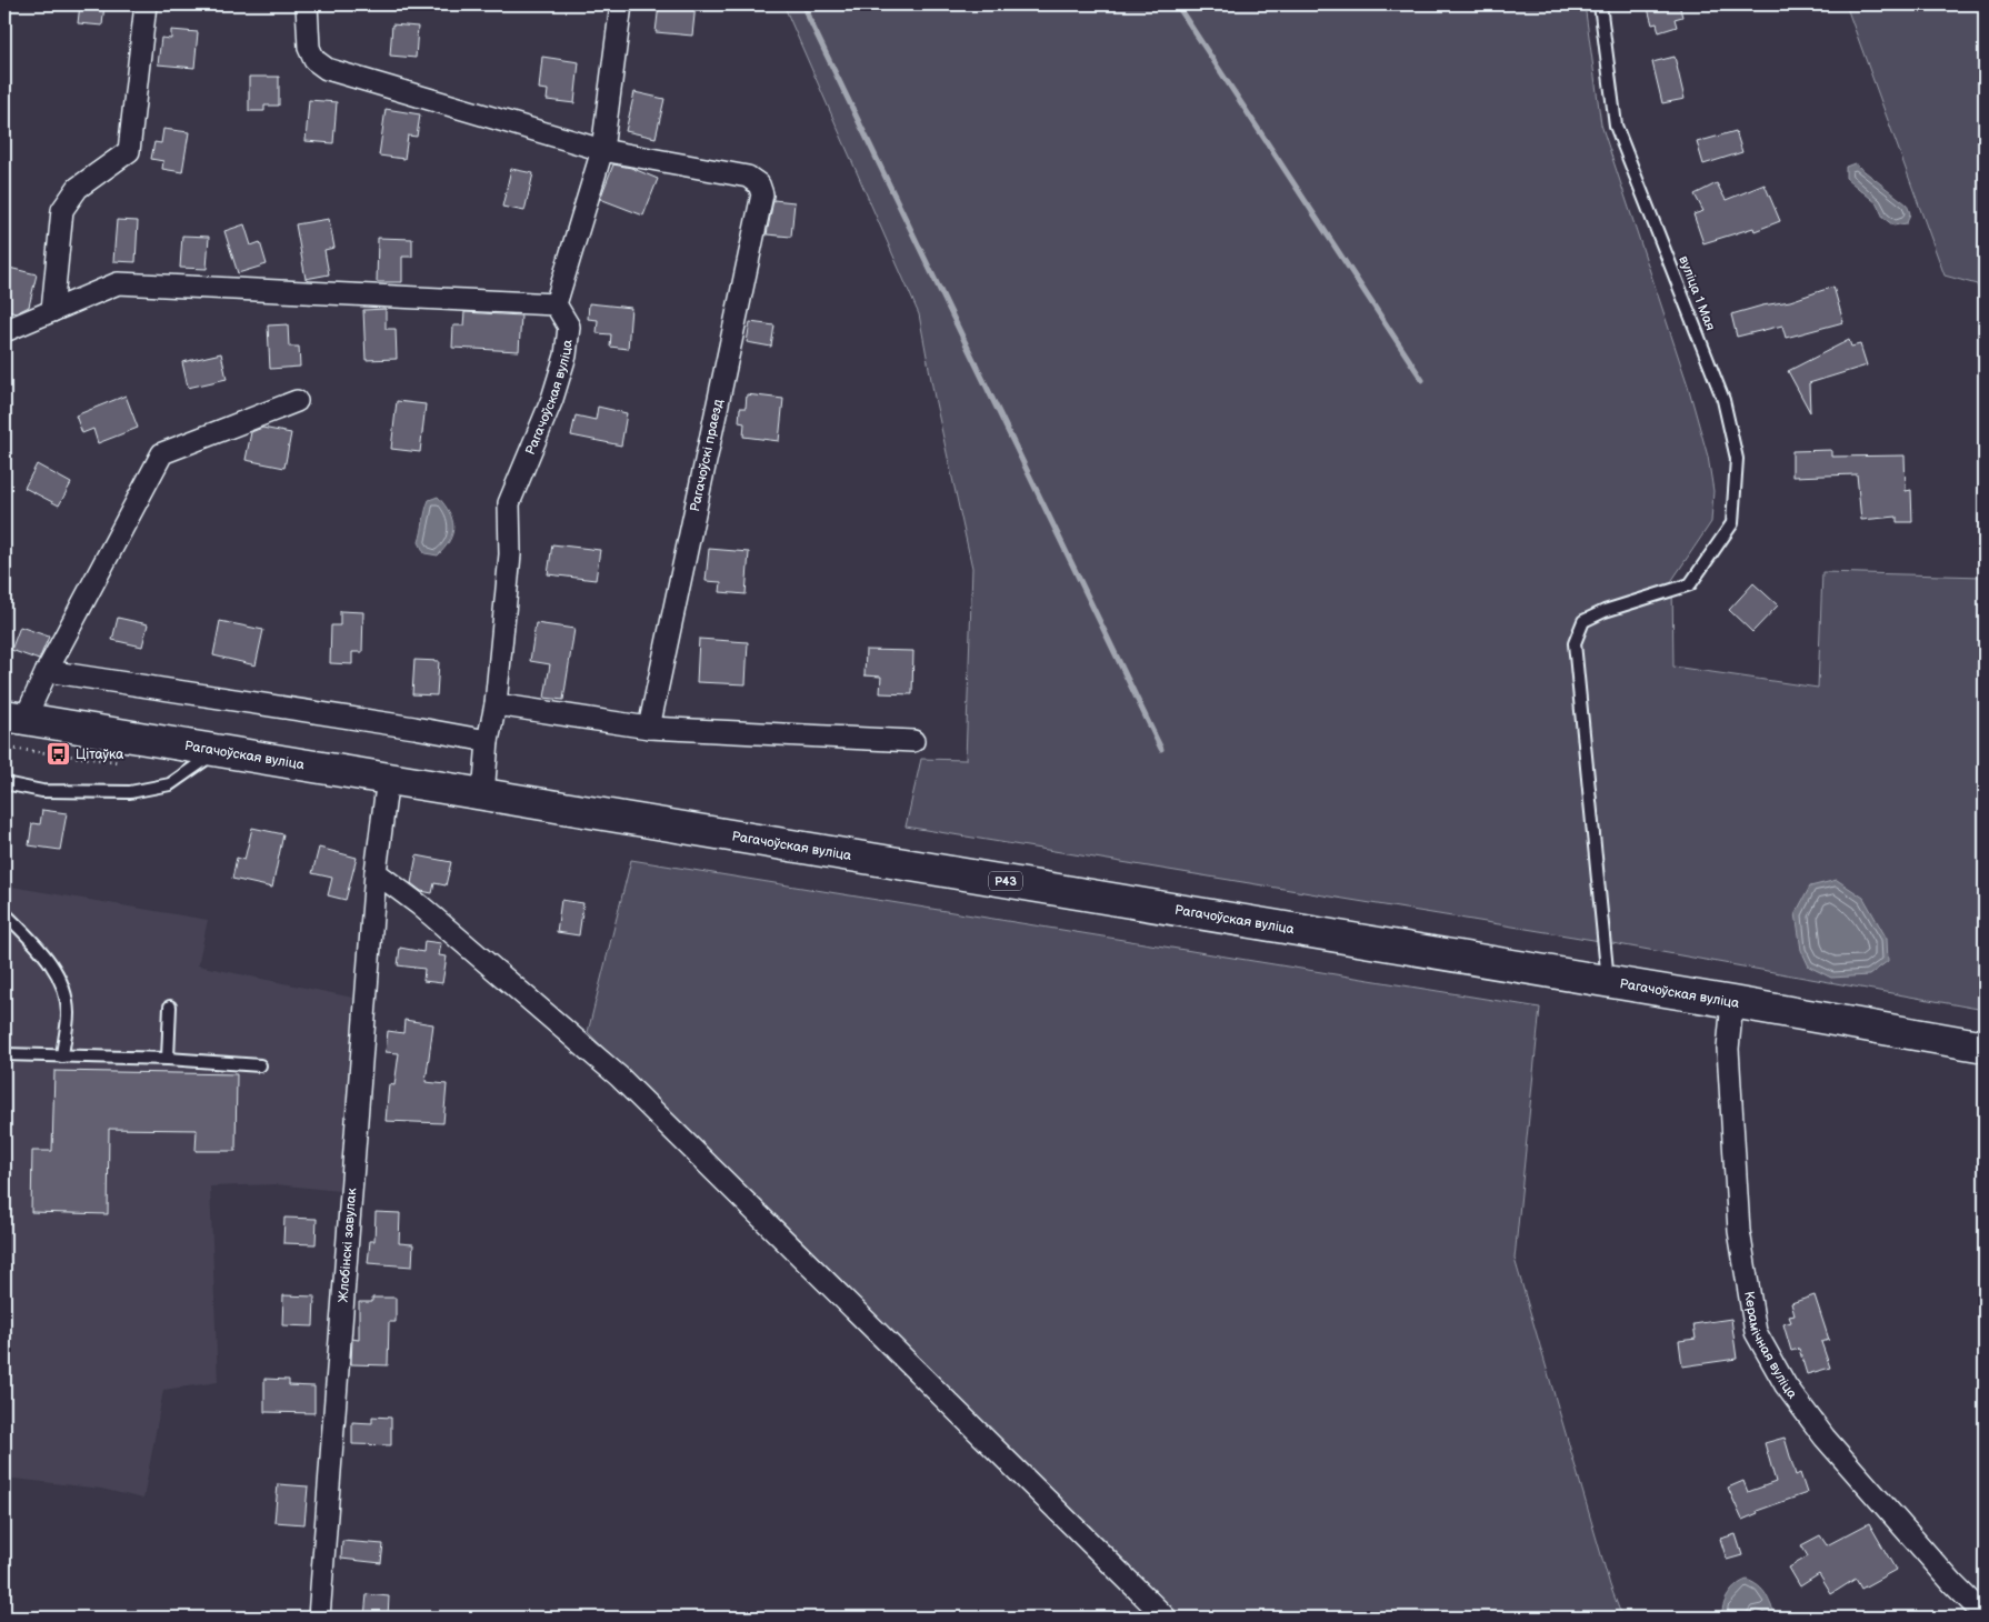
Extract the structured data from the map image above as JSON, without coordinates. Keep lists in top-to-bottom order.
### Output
{
  "streets": {
    "main road": ["Рагачоўская вуліца", "Р43"],
    "street": ["Рагачоўскі праезд", "Жлобінскі завулак", "Керамічная вуліца"],
    "lane": ["вуліца 1 Мая"]
  },
  "crossings": [
    ["вуліца 1 Мая", "Рагачоўская вуліца"],
    ["Рагачоўская вуліца", "Жлобінскі завулак"],
    ["Рагачоўская вуліца", "Керамічная вуліца"]
  ],
  "places": {
    "bus stop": ["Цітаўка"]
  }
}
